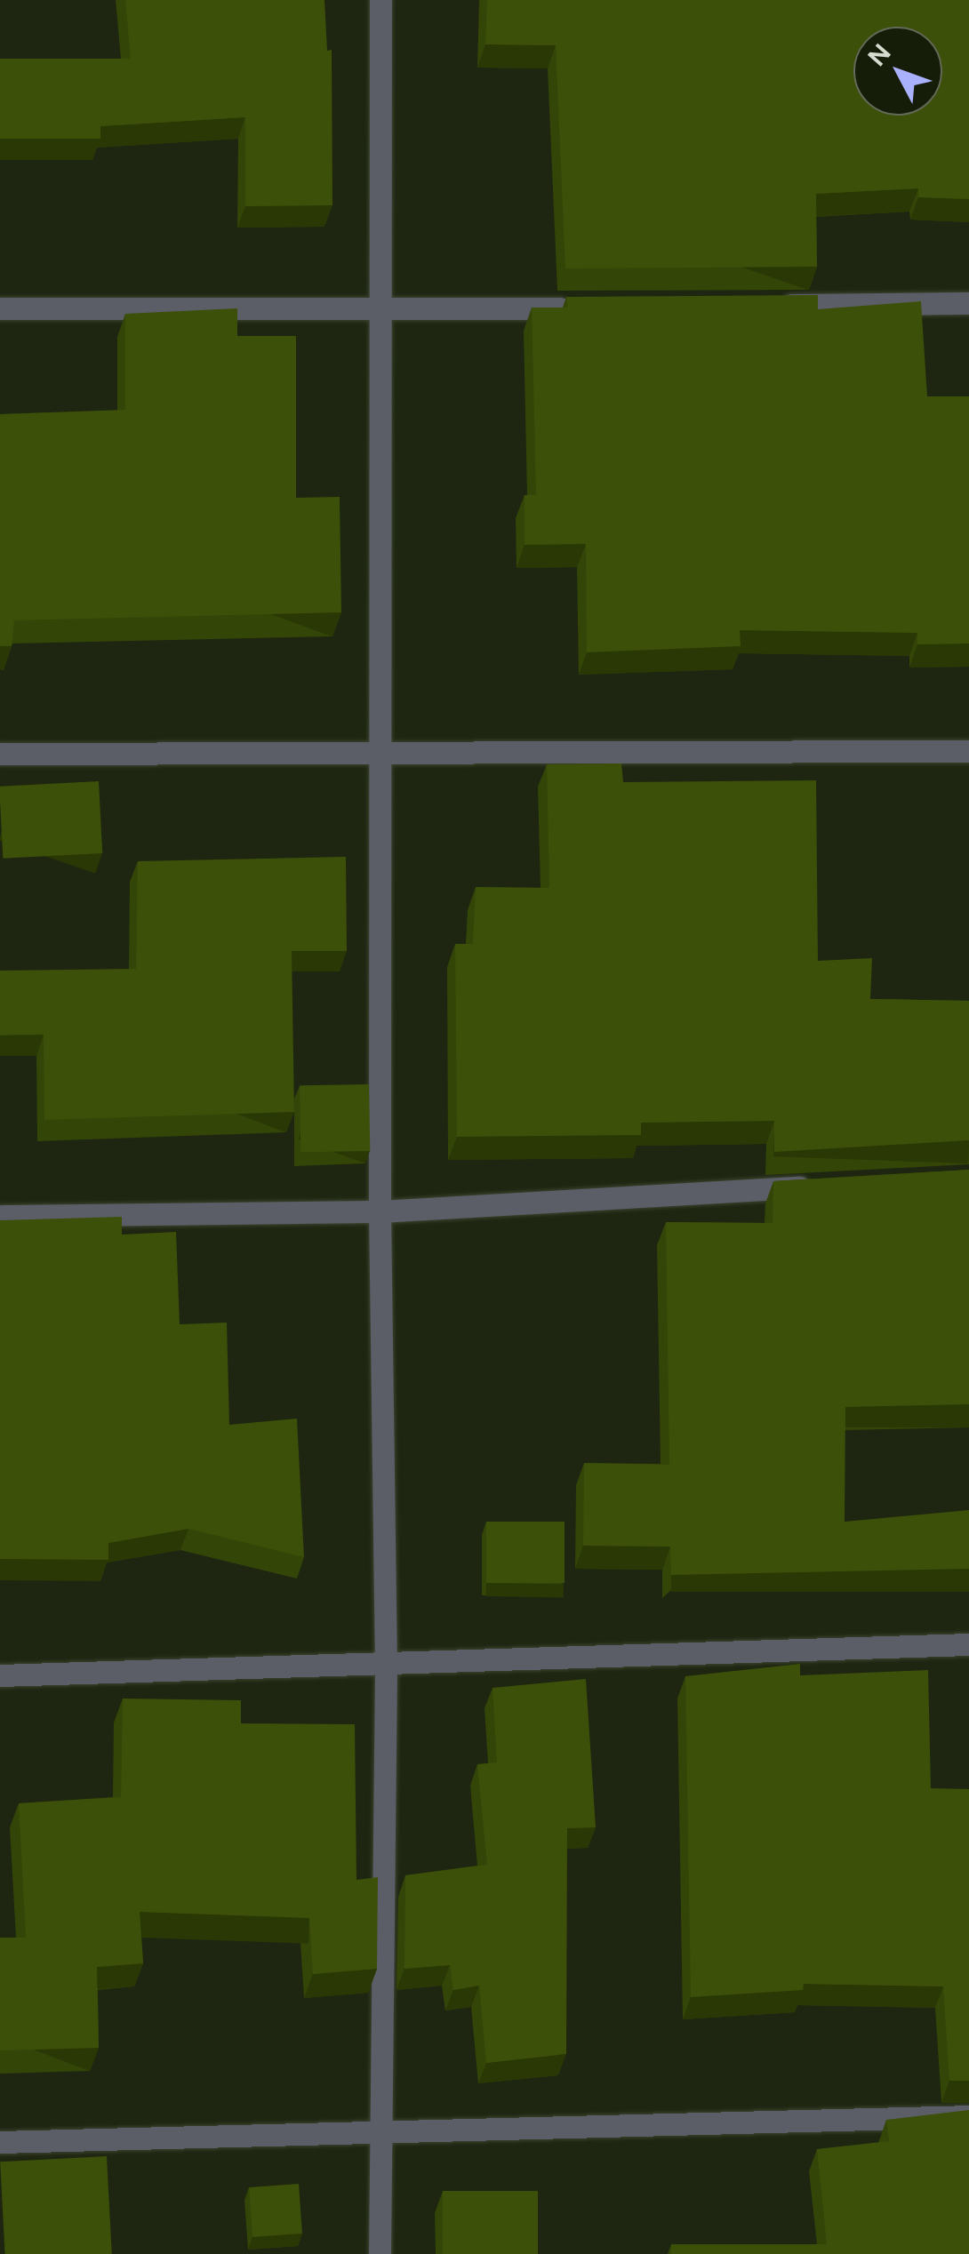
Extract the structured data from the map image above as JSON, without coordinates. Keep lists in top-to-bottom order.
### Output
{
  "north": "top left"
}
